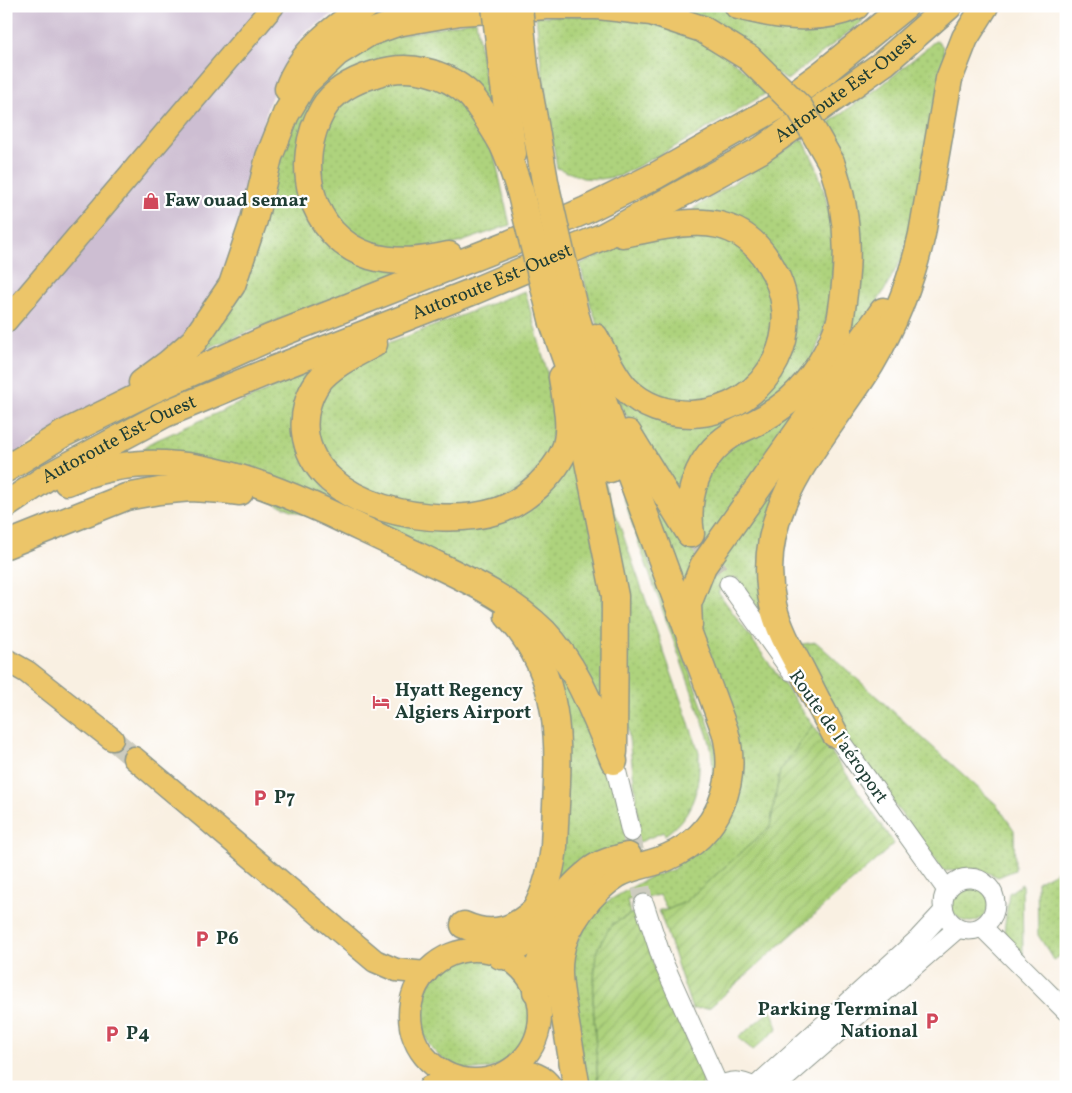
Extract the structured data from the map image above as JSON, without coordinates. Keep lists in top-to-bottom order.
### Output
{
  "streets": {
    "highway": ["Autoroute Est-Ouest"],
    "street": ["Route de l'aéroport"]
  },
  "places": {
    "shop": ["Faw ouad semar"],
    "hotel": ["Hyatt Regency Algiers Airport"],
    "parking": [
      "P7",
      "P6",
      "Parking Terminal National",
      "P4"
    ]
  }
}
